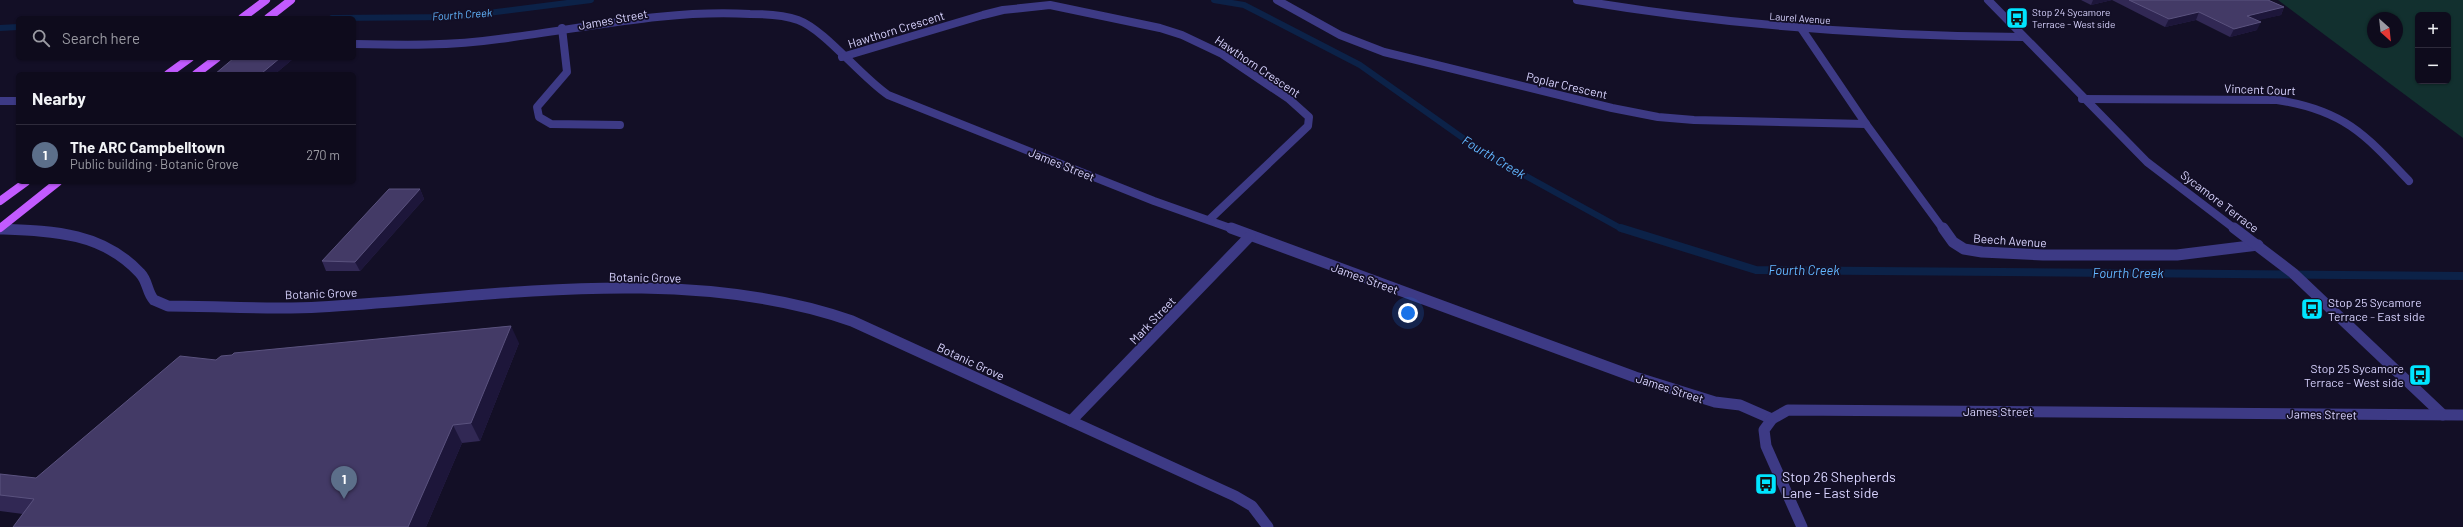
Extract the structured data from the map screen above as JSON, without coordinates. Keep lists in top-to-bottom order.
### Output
{
  "streets": {
    "street": [
      "Laurel Avenue",
      "James Street",
      "Hawthorn Crescent",
      "Poplar Crescent",
      "Vincent Court",
      "Sycamore Terrace",
      "Beech Avenue",
      "Botanic Grove",
      "Mark Street"
    ]
  },
  "crossings": [
    ["Laurel Avenue", "Sycamore Terrace"],
    ["Laurel Avenue", "Beech Avenue"],
    ["James Street", "Hawthorn Crescent"],
    ["James Street", "Sycamore Terrace"],
    ["James Street", "Mark Street"],
    ["Poplar Crescent", "Beech Avenue"],
    ["Vincent Court", "Sycamore Terrace"],
    ["Sycamore Terrace", "Beech Avenue"],
    ["Botanic Grove", "Mark Street"]
  ],
  "water": ["Fourth Creek"],
  "places": {
    "bus stop": [
      "Stop 24 Sycamore Terrace - West side",
      "Stop 25 Sycamore Terrace - East side",
      "Stop 25 Sycamore Terrace - West side",
      "Stop 26 Shepherds Lane - East side"
    ]
  },
  "north": "bottom right",
  "page": {
    "map_buttons": ["+", "−"],
    "search": "Search here",
    "heading": "Nearby",
    "list": [
      {
        "mark": "1",
        "name": "The ARC Campbelltown",
        "note": "Public building · Botanic Grove",
        "value": "270 m"
      }
    ],
    "pins": "1"
  }
}
